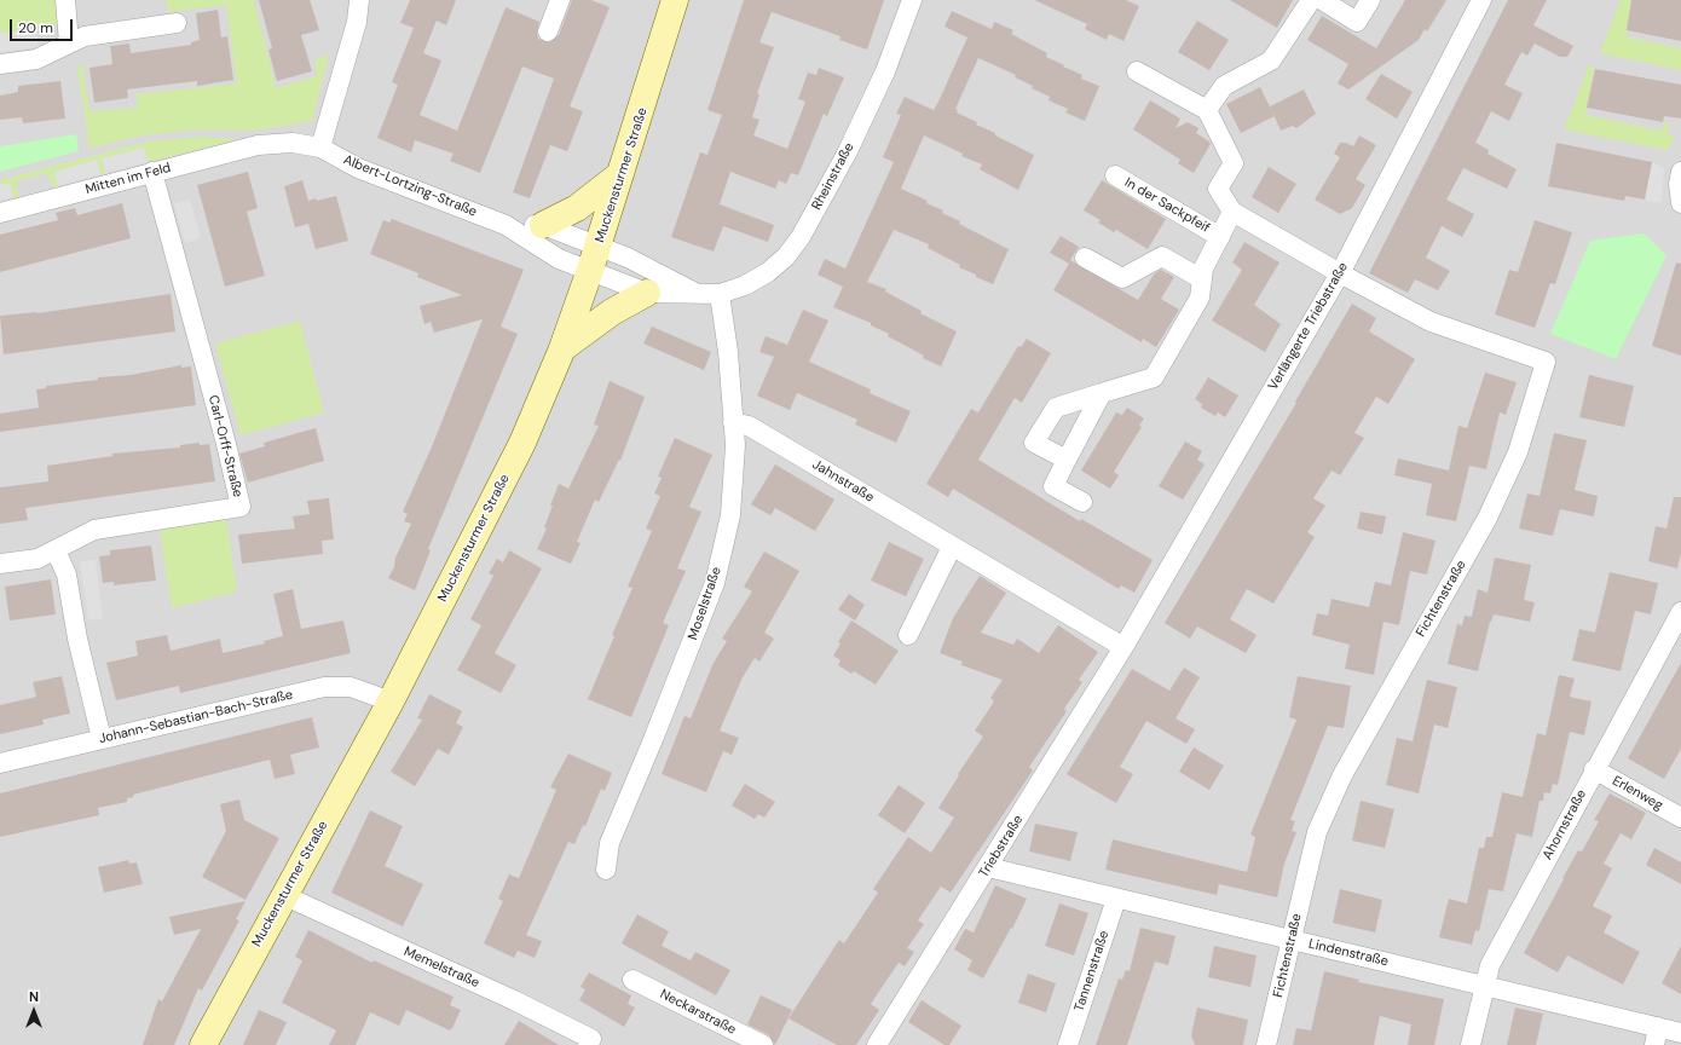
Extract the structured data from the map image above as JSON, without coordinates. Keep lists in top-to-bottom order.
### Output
{
  "streets": {
    "main road": ["Muckensturmer Straße"],
    "street": [
      "Rheinstraße",
      "Mitten im Feld",
      "Albert-Lortzing-Straße",
      "In der Sackpfeif",
      "Verlängerte Triebstraße",
      "Carl-Orff-Straße",
      "Jahnstraße",
      "Fichtenstraße",
      "Moselstraße",
      "Johann-Sebastian-Bach-Straße",
      "Erlenweg",
      "Ahornstraße",
      "Triebstraße",
      "Lindenstraße",
      "Memelstraße",
      "Tannenstraße",
      "Neckarstraße"
    ]
  },
  "crossings": [
    ["Muckensturmer Straße", "Rheinstraße"],
    ["Muckensturmer Straße", "Albert-Lortzing-Straße"],
    ["Muckensturmer Straße", "Johann-Sebastian-Bach-Straße"],
    ["Muckensturmer Straße", "Memelstraße"],
    ["Rheinstraße", "Albert-Lortzing-Straße"],
    ["Rheinstraße", "Moselstraße"],
    ["Mitten im Feld", "Albert-Lortzing-Straße"],
    ["Mitten im Feld", "Carl-Orff-Straße"],
    ["Verlängerte Triebstraße", "Jahnstraße"],
    ["Verlängerte Triebstraße", "Fichtenstraße"],
    ["Verlängerte Triebstraße", "Triebstraße"],
    ["Jahnstraße", "Moselstraße"],
    ["Jahnstraße", "Triebstraße"],
    ["Fichtenstraße", "Lindenstraße"],
    ["Erlenweg", "Ahornstraße"],
    ["Ahornstraße", "Lindenstraße"],
    ["Triebstraße", "Lindenstraße"],
    ["Lindenstraße", "Tannenstraße"]
  ],
  "scale_bar": "20 m",
  "north": "top"
}
